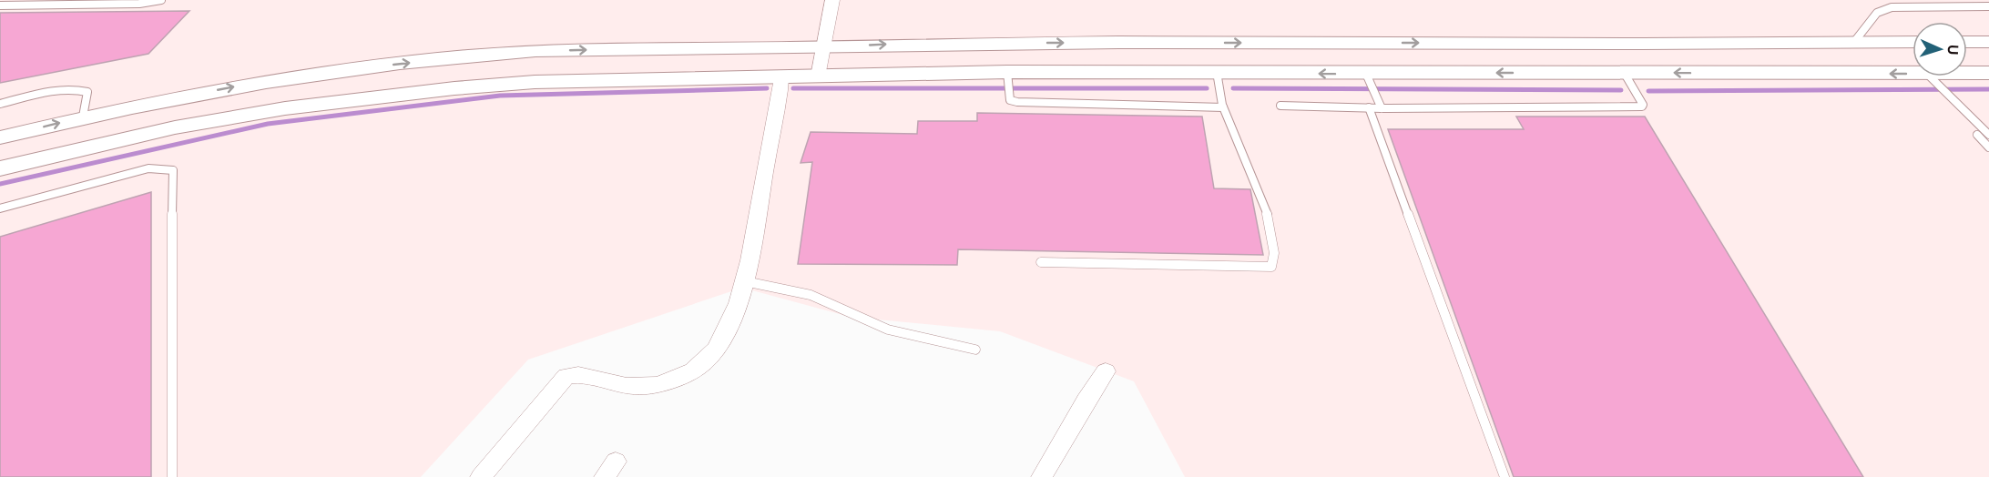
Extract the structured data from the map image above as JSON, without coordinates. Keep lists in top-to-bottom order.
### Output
{
  "north": "right"
}
